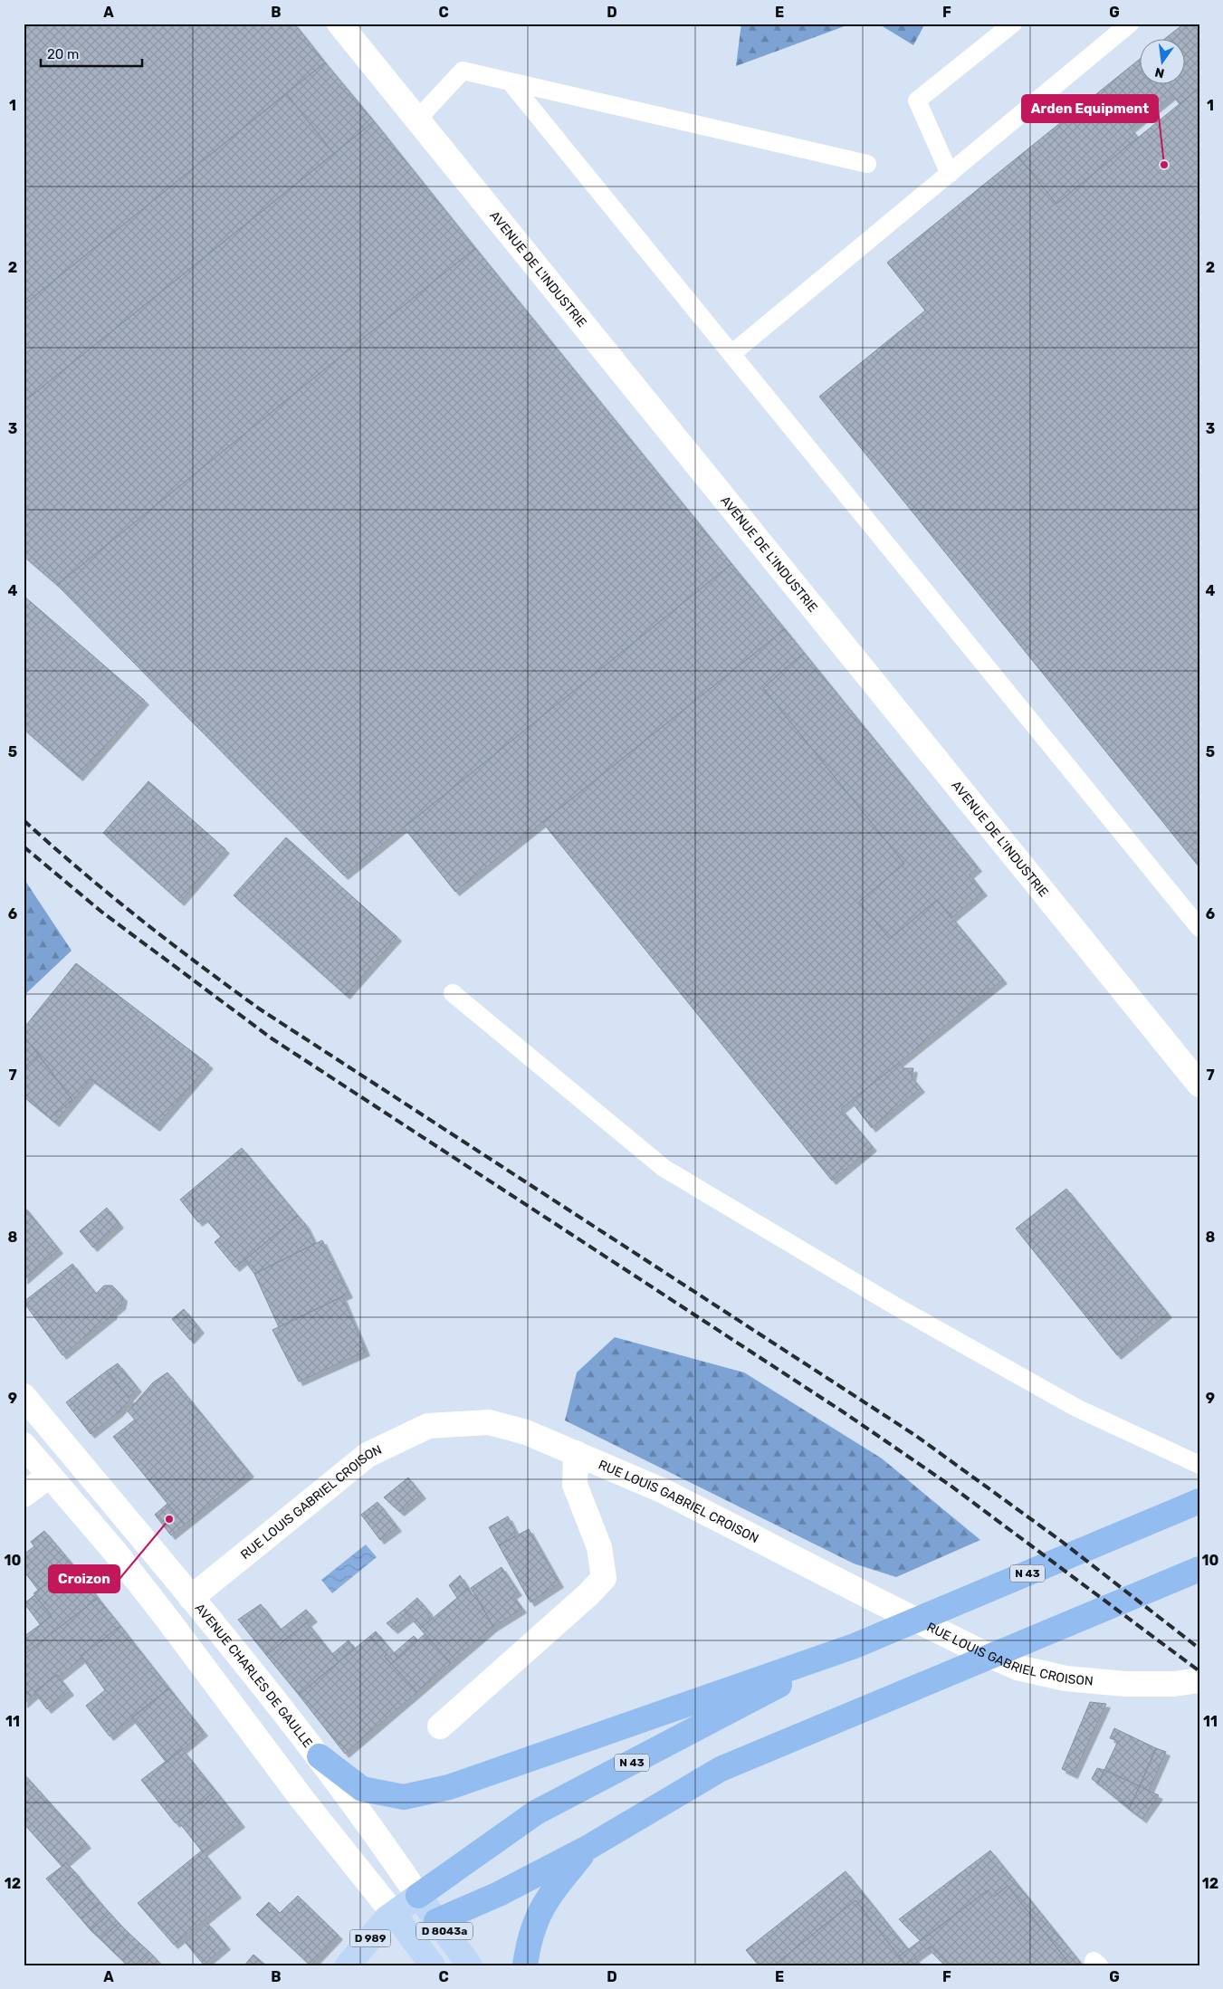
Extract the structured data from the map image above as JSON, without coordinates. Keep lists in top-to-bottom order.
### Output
{
  "streets": {
    "highway": ["N 43"],
    "main road": ["AVENUE CHARLES DE GAULLE", "D 8043a", "D 989"],
    "street": ["AVENUE DE L'INDUSTRIE", "RUE LOUIS GABRIEL CROISON"]
  },
  "crossings": [
    ["RUE LOUIS GABRIEL CROISON", "AVENUE CHARLES DE GAULLE"],
    ["N 43", "AVENUE CHARLES DE GAULLE"],
    ["N 43", "D 989"]
  ],
  "places": ["Arden Equipment", "Croizon"],
  "scale_bar": "20 m",
  "north": "bottom",
  "grid": {
    "columns": [
      "A",
      "B",
      "C",
      "D",
      "E",
      "F",
      "G"
    ],
    "rows": [
      "1",
      "2",
      "3",
      "4",
      "5",
      "6",
      "7",
      "8",
      "9",
      "10",
      "11",
      "12"
    ]
  }
}
